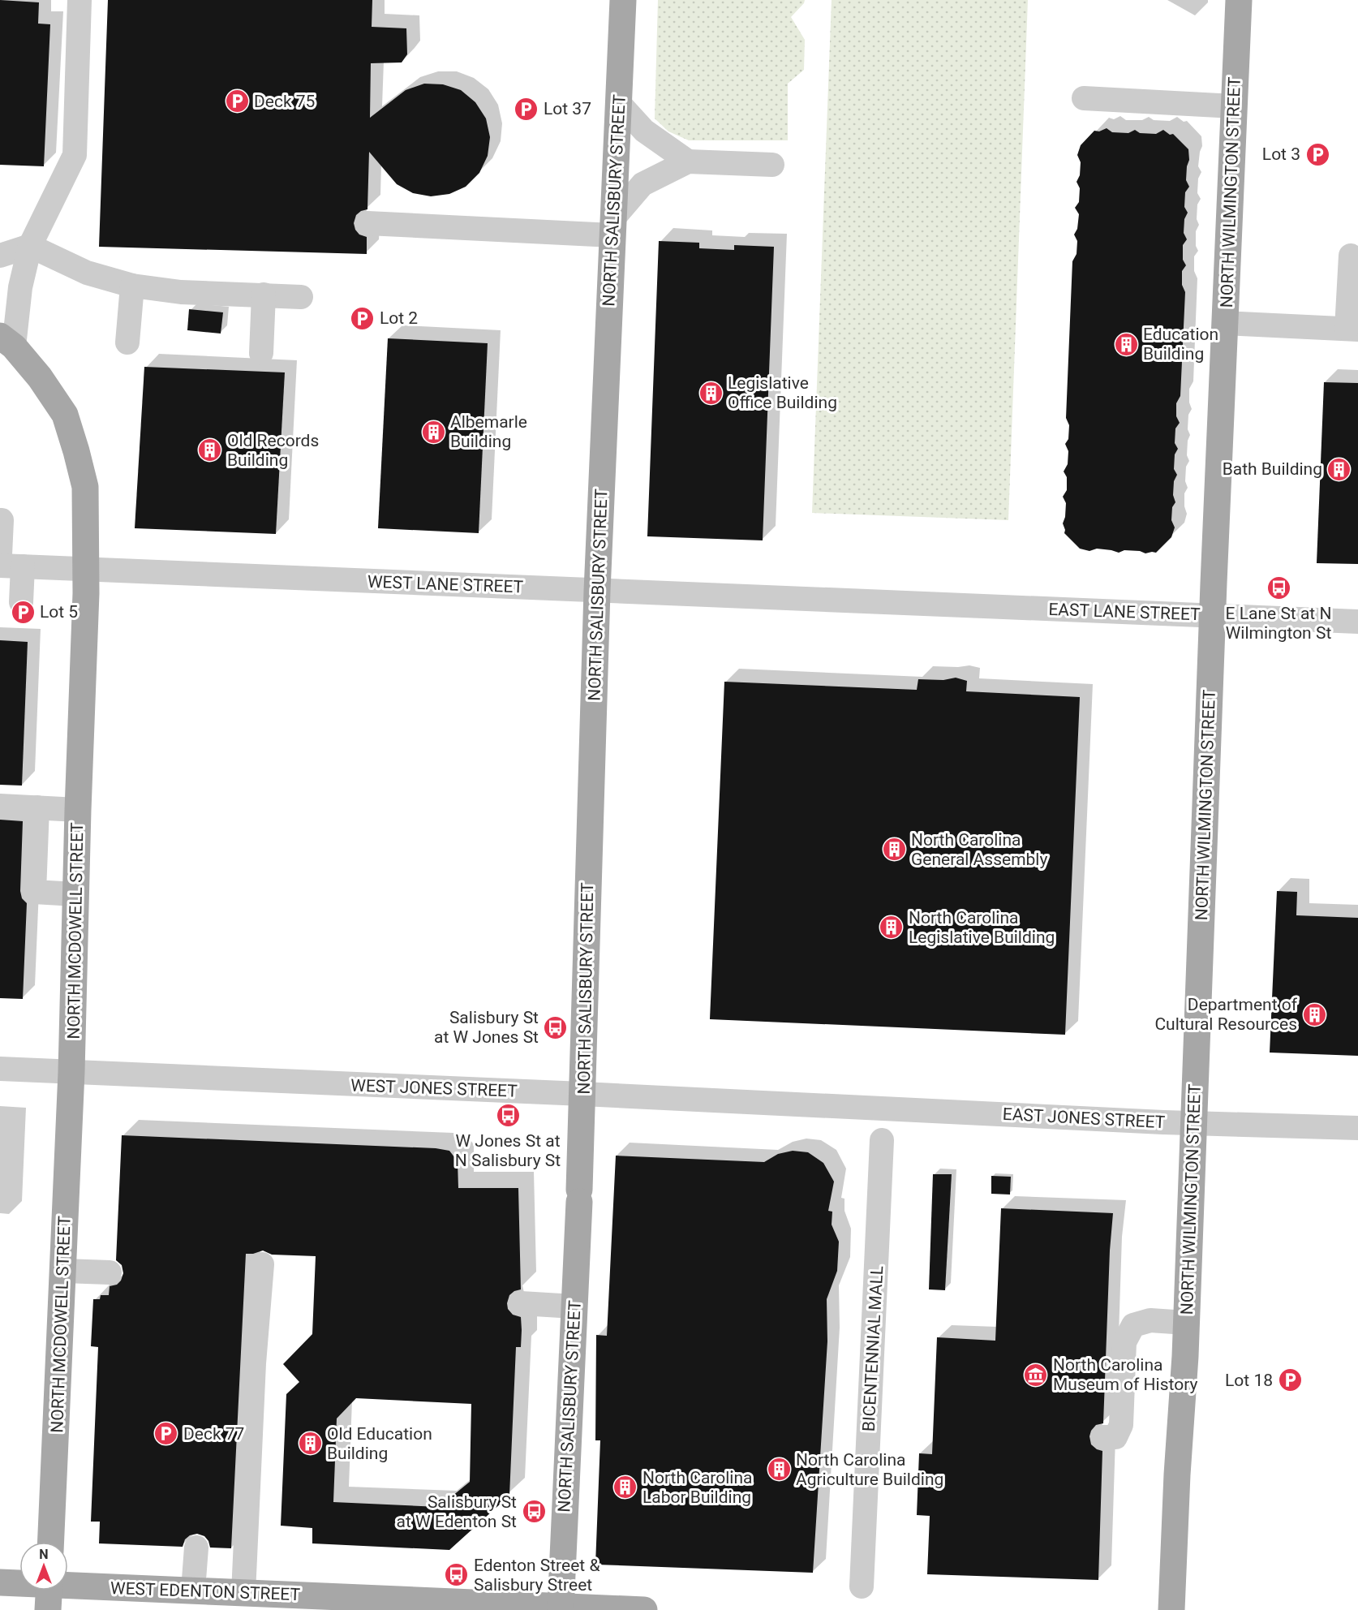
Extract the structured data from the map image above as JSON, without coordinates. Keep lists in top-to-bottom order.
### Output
{
  "streets": {
    "main road": [
      "NORTH WILMINGTON STREET",
      "NORTH SALISBURY STREET",
      "NORTH MCDOWELL STREET",
      "WEST EDENTON STREET"
    ],
    "street": [
      "WEST LANE STREET",
      "EAST LANE STREET",
      "WEST JONES STREET",
      "EAST JONES STREET",
      "BICENTENNIAL MALL"
    ]
  },
  "crossings": [
    ["NORTH WILMINGTON STREET", "EAST LANE STREET"],
    ["NORTH WILMINGTON STREET", "EAST JONES STREET"],
    ["NORTH SALISBURY STREET", "WEST LANE STREET"],
    ["NORTH SALISBURY STREET", "WEST JONES STREET"],
    ["NORTH SALISBURY STREET", "WEST EDENTON STREET"],
    ["WEST LANE STREET", "EAST LANE STREET"],
    ["WEST LANE STREET", "NORTH MCDOWELL STREET"],
    ["NORTH MCDOWELL STREET", "WEST JONES STREET"],
    ["WEST JONES STREET", "EAST JONES STREET"]
  ],
  "places": {
    "parking": [
      "Deck 75",
      "Lot 37",
      "Lot 3",
      "Lot 2",
      "Lot 5",
      "Lot 18",
      "Deck 77"
    ],
    "building": [
      "Education Building",
      "Legislative Office Building",
      "Albemarle Building",
      "Old Records Building",
      "Bath Building",
      "North Carolina General Assembly",
      "North Carolina Legislative Building",
      "Department of Cultural Resources",
      "Old Education Building",
      "North Carolina Agriculture Building",
      "North Carolina Labor Building"
    ],
    "bus stop": [
      "E Lane St at N Wilmington St",
      "Salisbury St at W Jones St",
      "W Jones St at N Salisbury St",
      "Salisbury St at W Edenton St",
      "Edenton Street & Salisbury Street"
    ],
    "museum": ["North Carolina Museum of History"]
  },
  "north": "top"
}
